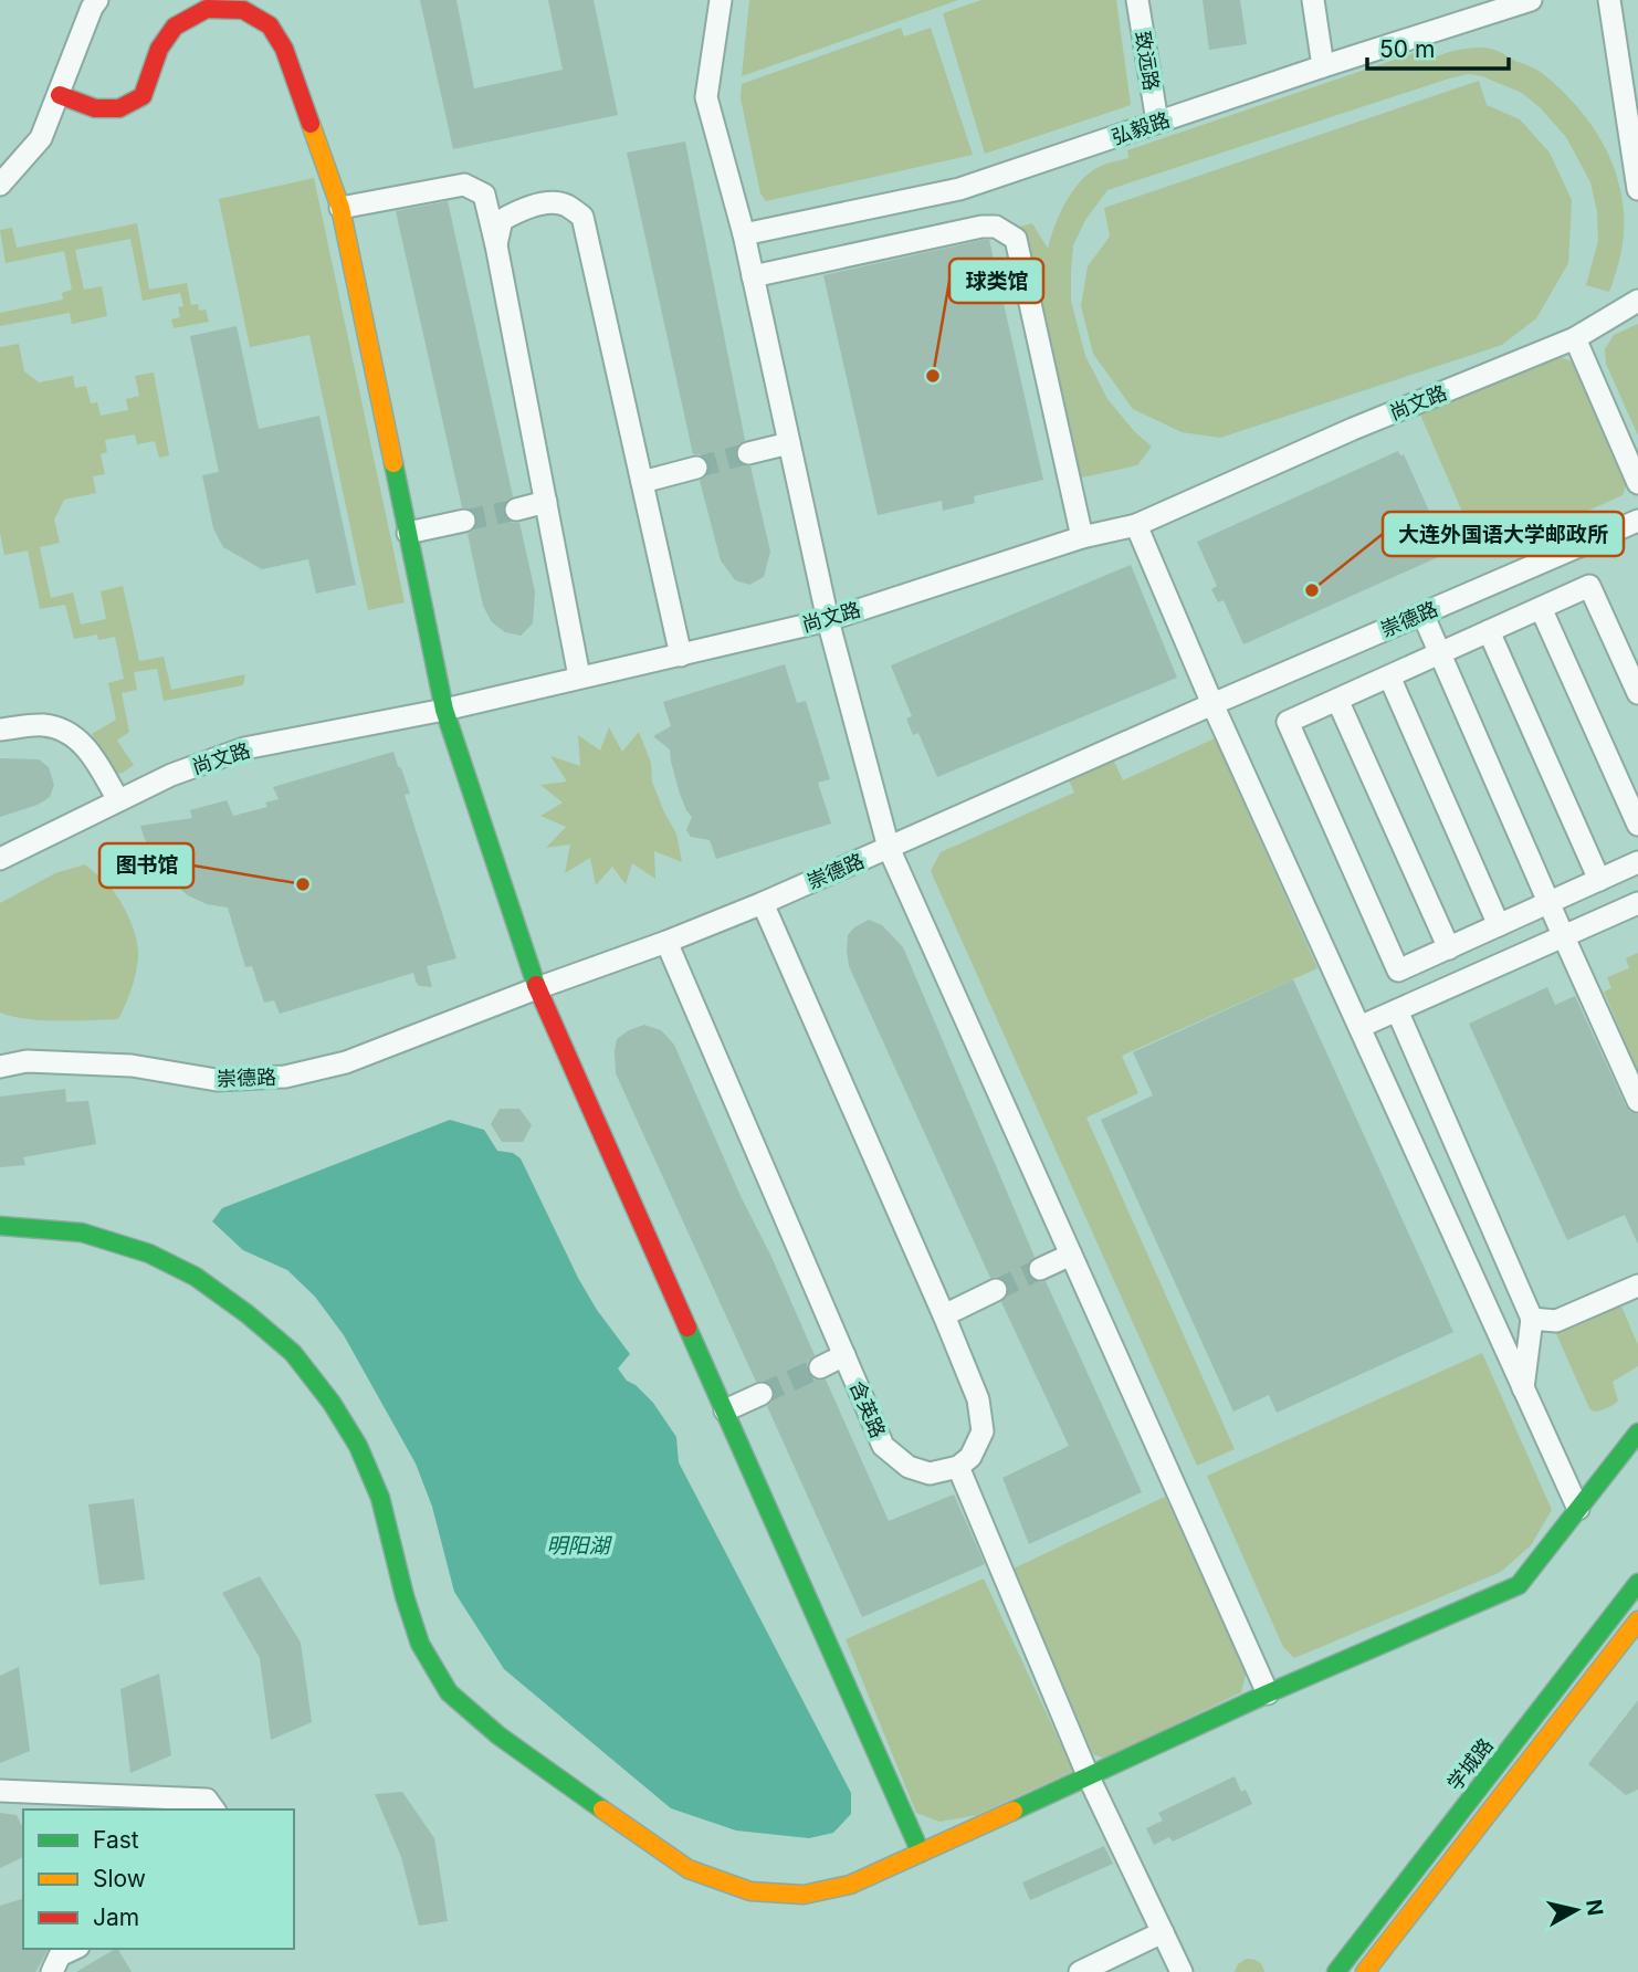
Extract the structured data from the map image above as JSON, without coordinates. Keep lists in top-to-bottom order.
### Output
{
  "streets": {
    "street": [
      "致远路",
      "弘毅路",
      "尚文路",
      "崇德路",
      "含英路",
      "学城路"
    ]
  },
  "crossings": [
    ["致远路", "弘毅路"],
    ["崇德路", "含英路"]
  ],
  "water": ["明阳湖"],
  "places": ["球类馆", "大连外国语大学邮政所", "图书馆"],
  "legend": ["Fast", "Slow", "Jam"],
  "scale_bar": "50 m",
  "north": "right"
}
